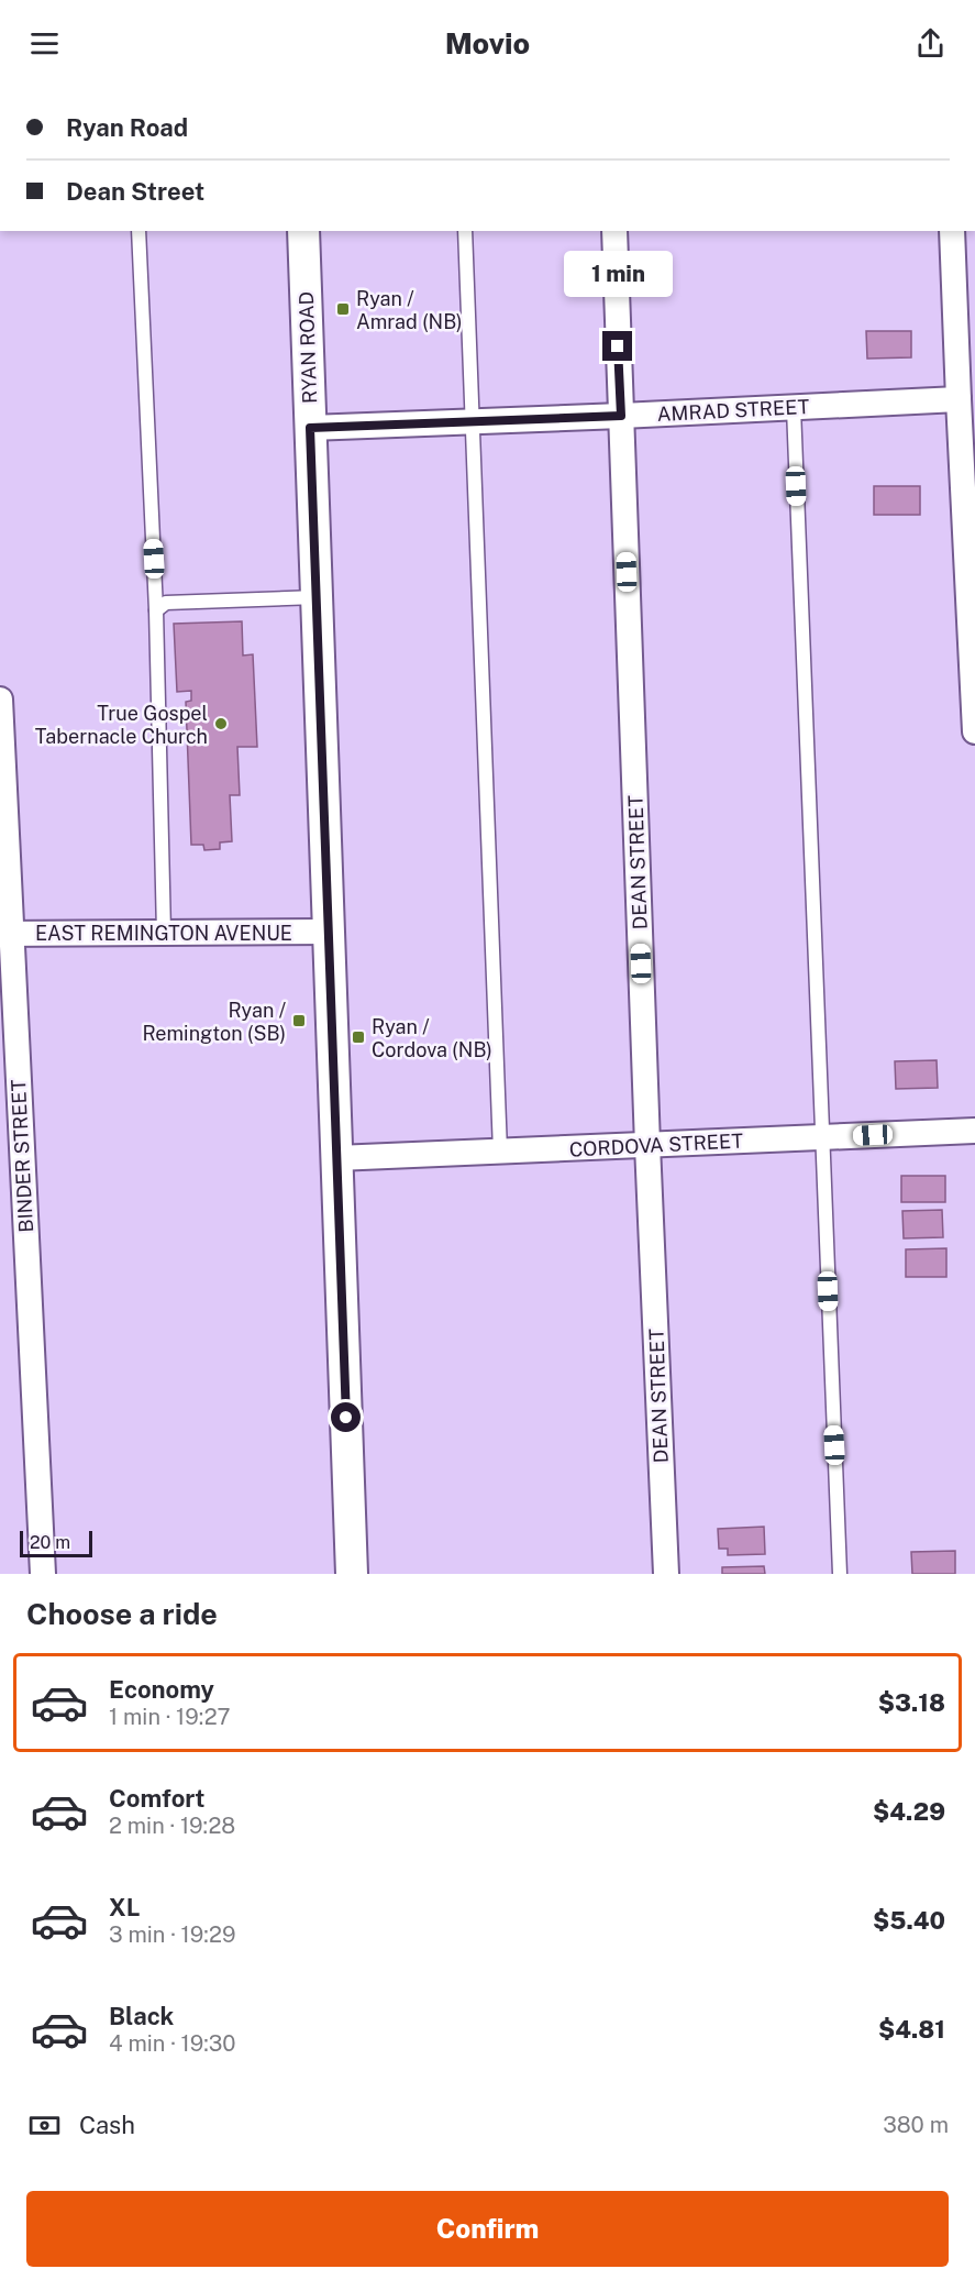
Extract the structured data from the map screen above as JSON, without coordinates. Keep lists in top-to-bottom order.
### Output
{
  "streets": {
    "street": [
      "RYAN ROAD",
      "AMRAD STREET",
      "DEAN STREET",
      "EAST REMINGTON AVENUE",
      "CORDOVA STREET",
      "BINDER STREET"
    ]
  },
  "crossings": [
    ["RYAN ROAD", "AMRAD STREET"],
    ["RYAN ROAD", "EAST REMINGTON AVENUE"],
    ["RYAN ROAD", "CORDOVA STREET"],
    ["AMRAD STREET", "DEAN STREET"],
    ["DEAN STREET", "CORDOVA STREET"],
    ["EAST REMINGTON AVENUE", "BINDER STREET"]
  ],
  "places": {
    "transit": ["Ryan / Amrad (NB)", "Ryan / Remington (SB)", "Ryan / Cordova (NB)"],
    "other": ["True Gospel Tabernacle Church"]
  },
  "scale_bar": "20 m",
  "page": {
    "header": "Movio",
    "banner": ["Ryan Road", "Dean Street"],
    "bubble": "1 min",
    "scale": "20 m",
    "heading": "Choose a ride",
    "list": [
      {
        "name": "Economy",
        "note": "1 min · 19:27",
        "value": "$3.18"
      },
      {
        "name": "Comfort",
        "note": "2 min · 19:28",
        "value": "$4.29"
      },
      {
        "name": "XL",
        "note": "3 min · 19:29",
        "value": "$5.40"
      },
      {
        "name": "Black",
        "note": "4 min · 19:30",
        "value": "$4.81"
      }
    ],
    "pay": ["Cash", "380 m"],
    "buttons": "Confirm"
  }
}
